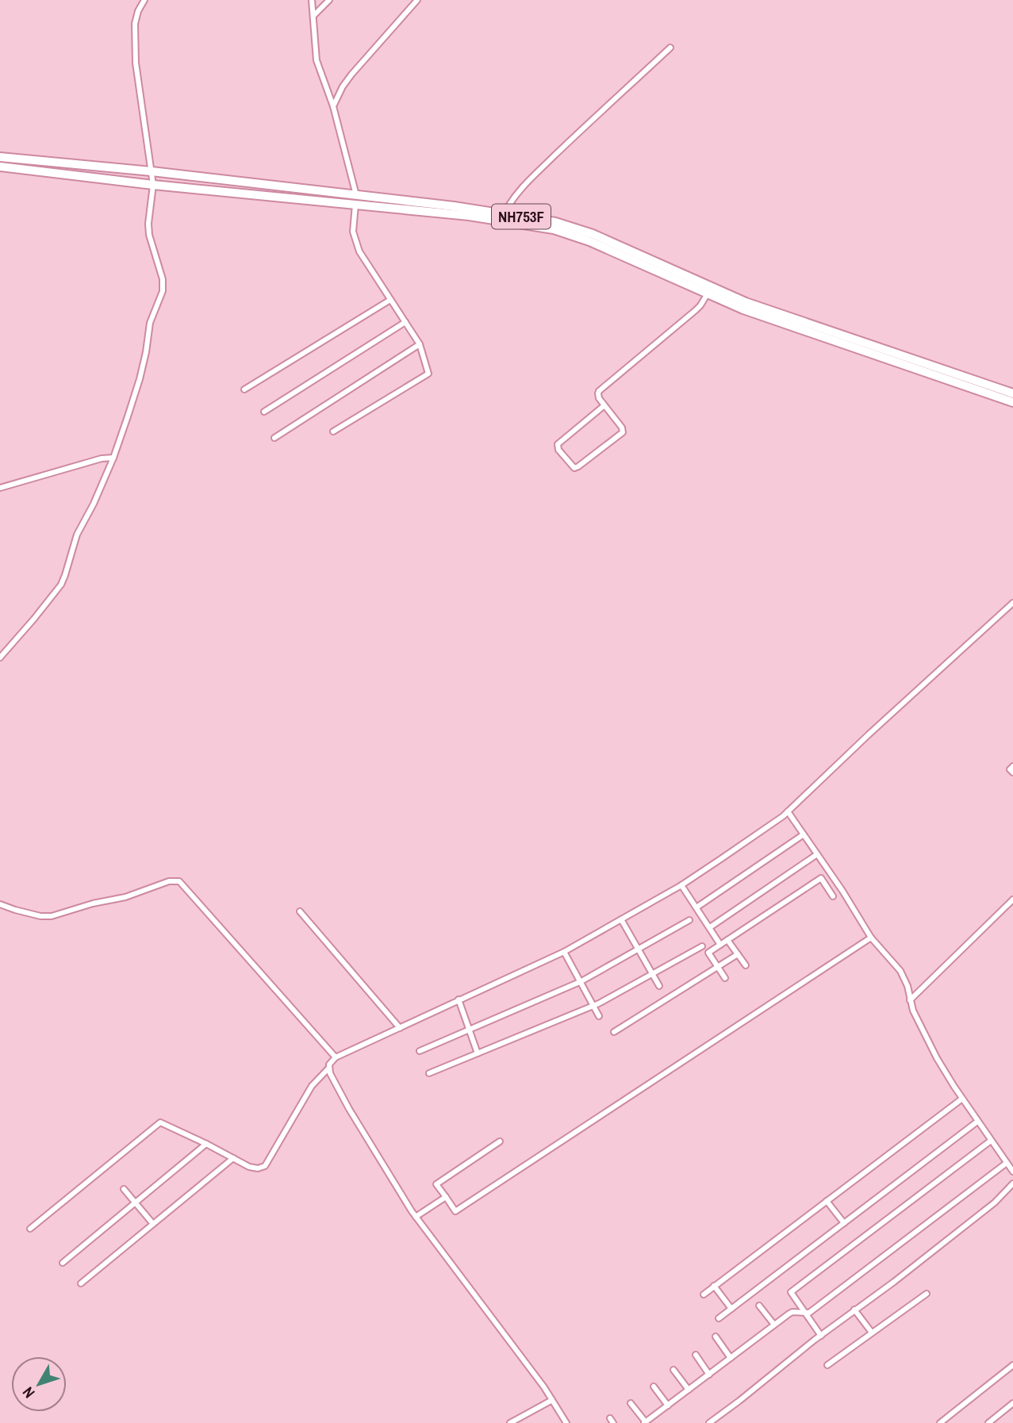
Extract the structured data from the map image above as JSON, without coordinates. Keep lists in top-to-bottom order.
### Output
{
  "streets": {
    "highway": ["NH753F"]
  },
  "north": "bottom left"
}
